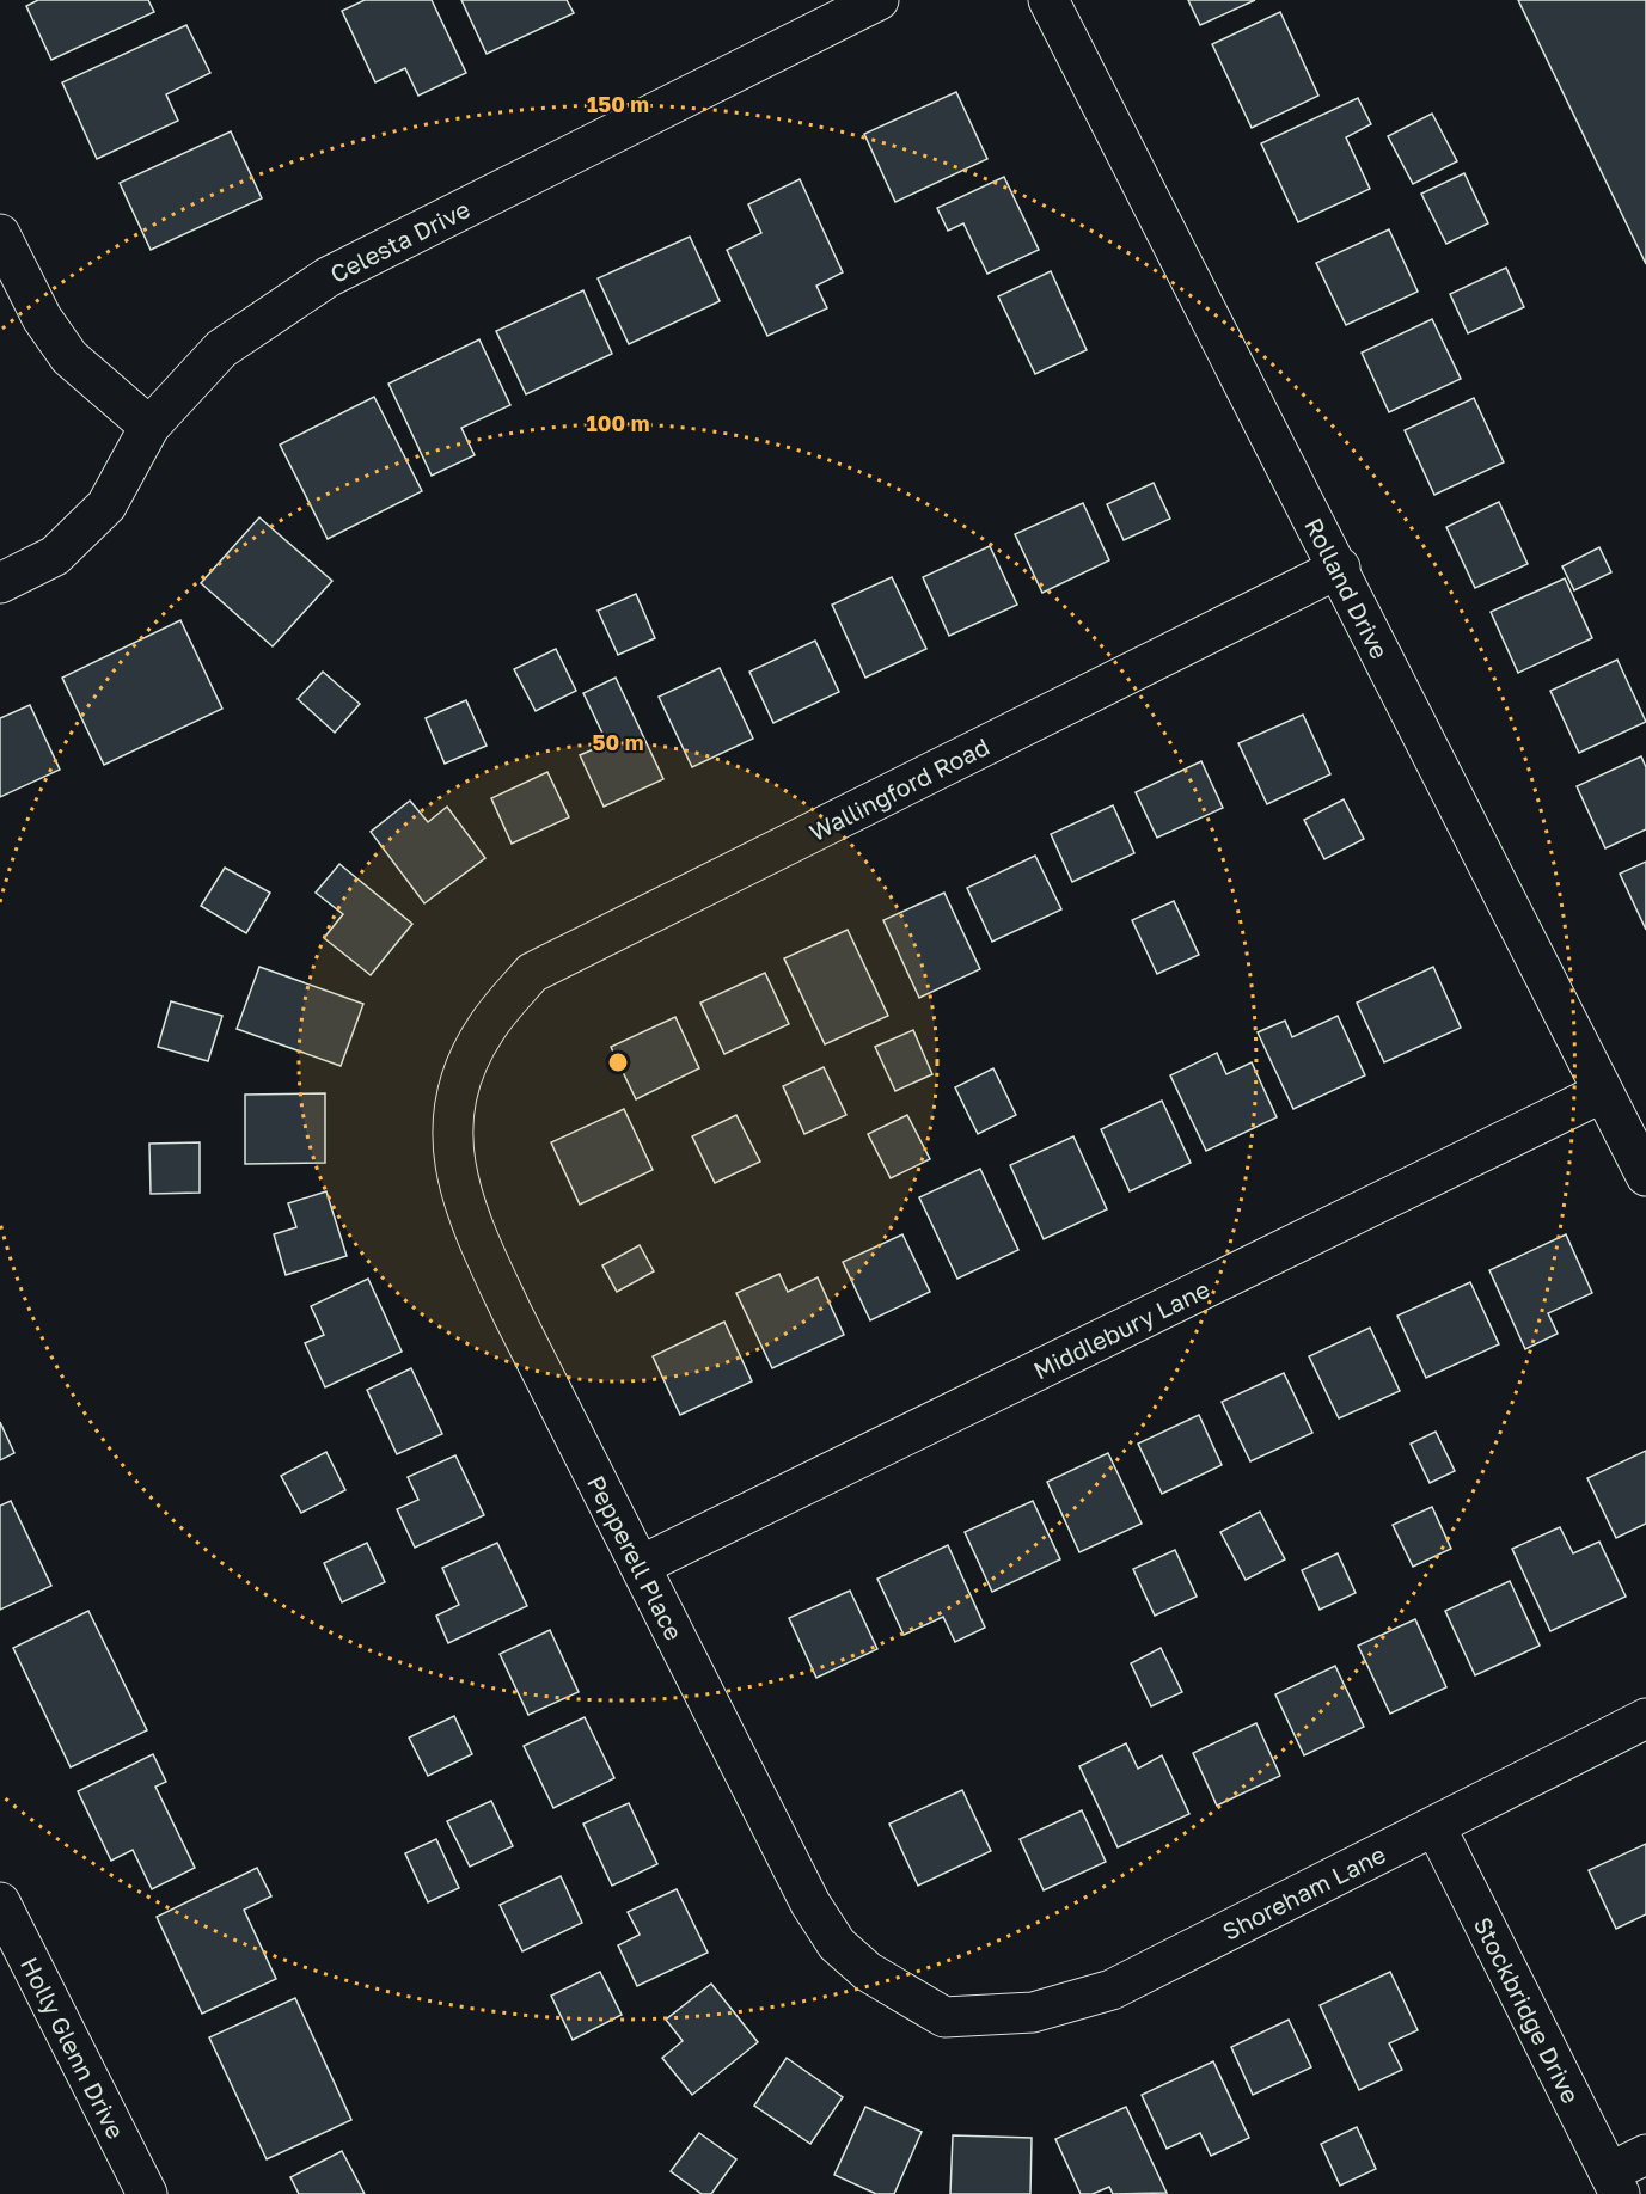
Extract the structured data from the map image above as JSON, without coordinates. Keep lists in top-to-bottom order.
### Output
{
  "streets": {
    "street": [
      "Celesta Drive",
      "Rolland Drive",
      "Wallingford Road",
      "Middlebury Lane",
      "Pepperell Place",
      "Shoreham Lane",
      "Stockbridge Drive",
      "Holly Glenn Drive"
    ]
  },
  "crossings": [
    ["Rolland Drive", "Wallingford Road"],
    ["Rolland Drive", "Middlebury Lane"],
    ["Wallingford Road", "Pepperell Place"],
    ["Middlebury Lane", "Pepperell Place"],
    ["Pepperell Place", "Shoreham Lane"],
    ["Shoreham Lane", "Stockbridge Drive"]
  ],
  "rings": ["150 m", "100 m", "50 m"]
}
